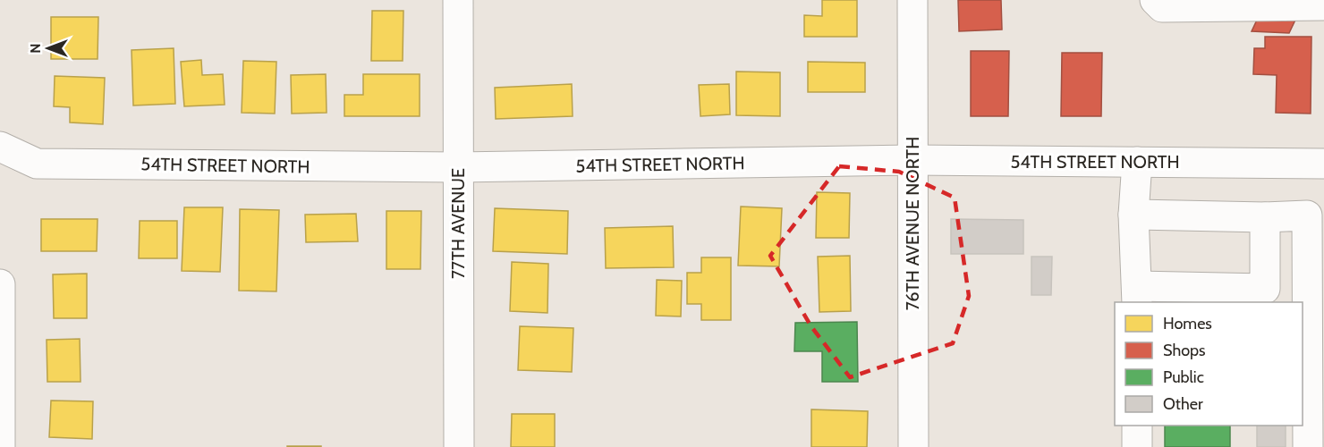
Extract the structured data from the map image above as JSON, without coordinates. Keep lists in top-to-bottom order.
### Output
{
  "streets": {
    "street": ["54TH STREET NORTH", "77TH AVENUE", "76TH AVENUE NORTH"]
  },
  "crossings": [
    ["54TH STREET NORTH", "77TH AVENUE"],
    ["54TH STREET NORTH", "76TH AVENUE NORTH"]
  ],
  "legend": [
    "Homes",
    "Shops",
    "Public",
    "Other"
  ],
  "north": "left"
}
